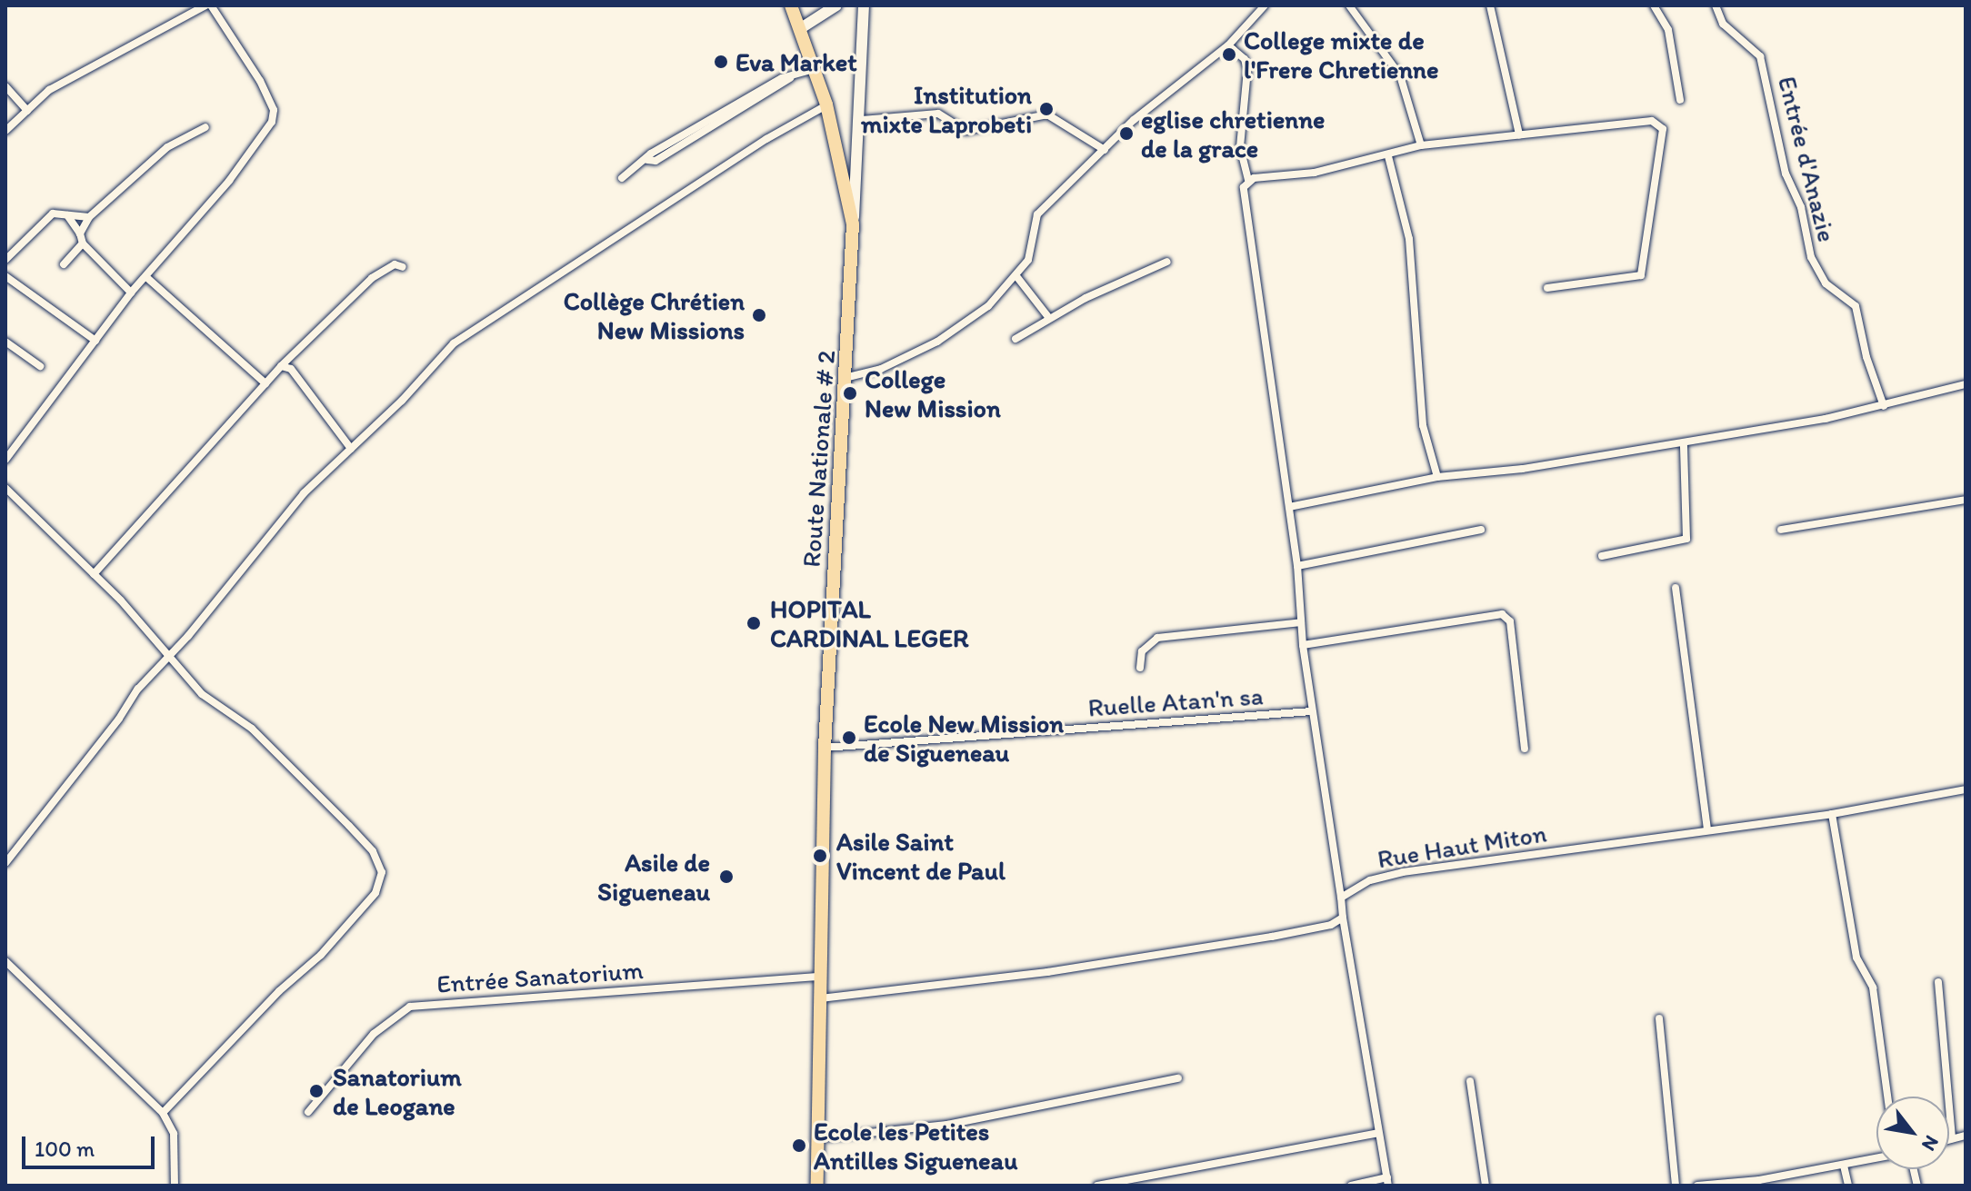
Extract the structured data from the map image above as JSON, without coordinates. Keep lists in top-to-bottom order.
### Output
{
  "streets": {
    "main road": ["Route Nationale # 2"],
    "street": [
      "Entrée d'Anazie",
      "Ruelle Atan'n sa",
      "Rue Haut Miton",
      "Entrée Sanatorium"
    ]
  },
  "crossings": [
    ["Route Nationale # 2", "Ruelle Atan'n sa"],
    ["Route Nationale # 2", "Entrée Sanatorium"]
  ],
  "places": [
    "College mixte de l'Frere Chretienne",
    "Eva Market",
    "Institution mixte Laprobeti",
    "eglise chretienne de la grace",
    "Collège Chrétien New Missions",
    "College New Mission",
    "HOPITAL CARDINAL LEGER",
    "Ecole New Mission de Sigueneau",
    "Asile Saint Vincent de Paul",
    "Asile de Sigueneau",
    "Sanatorium de Leogane",
    "Ecole les Petites Antilles Sigueneau"
  ],
  "scale_bar": "100 m",
  "north": "bottom right"
}
